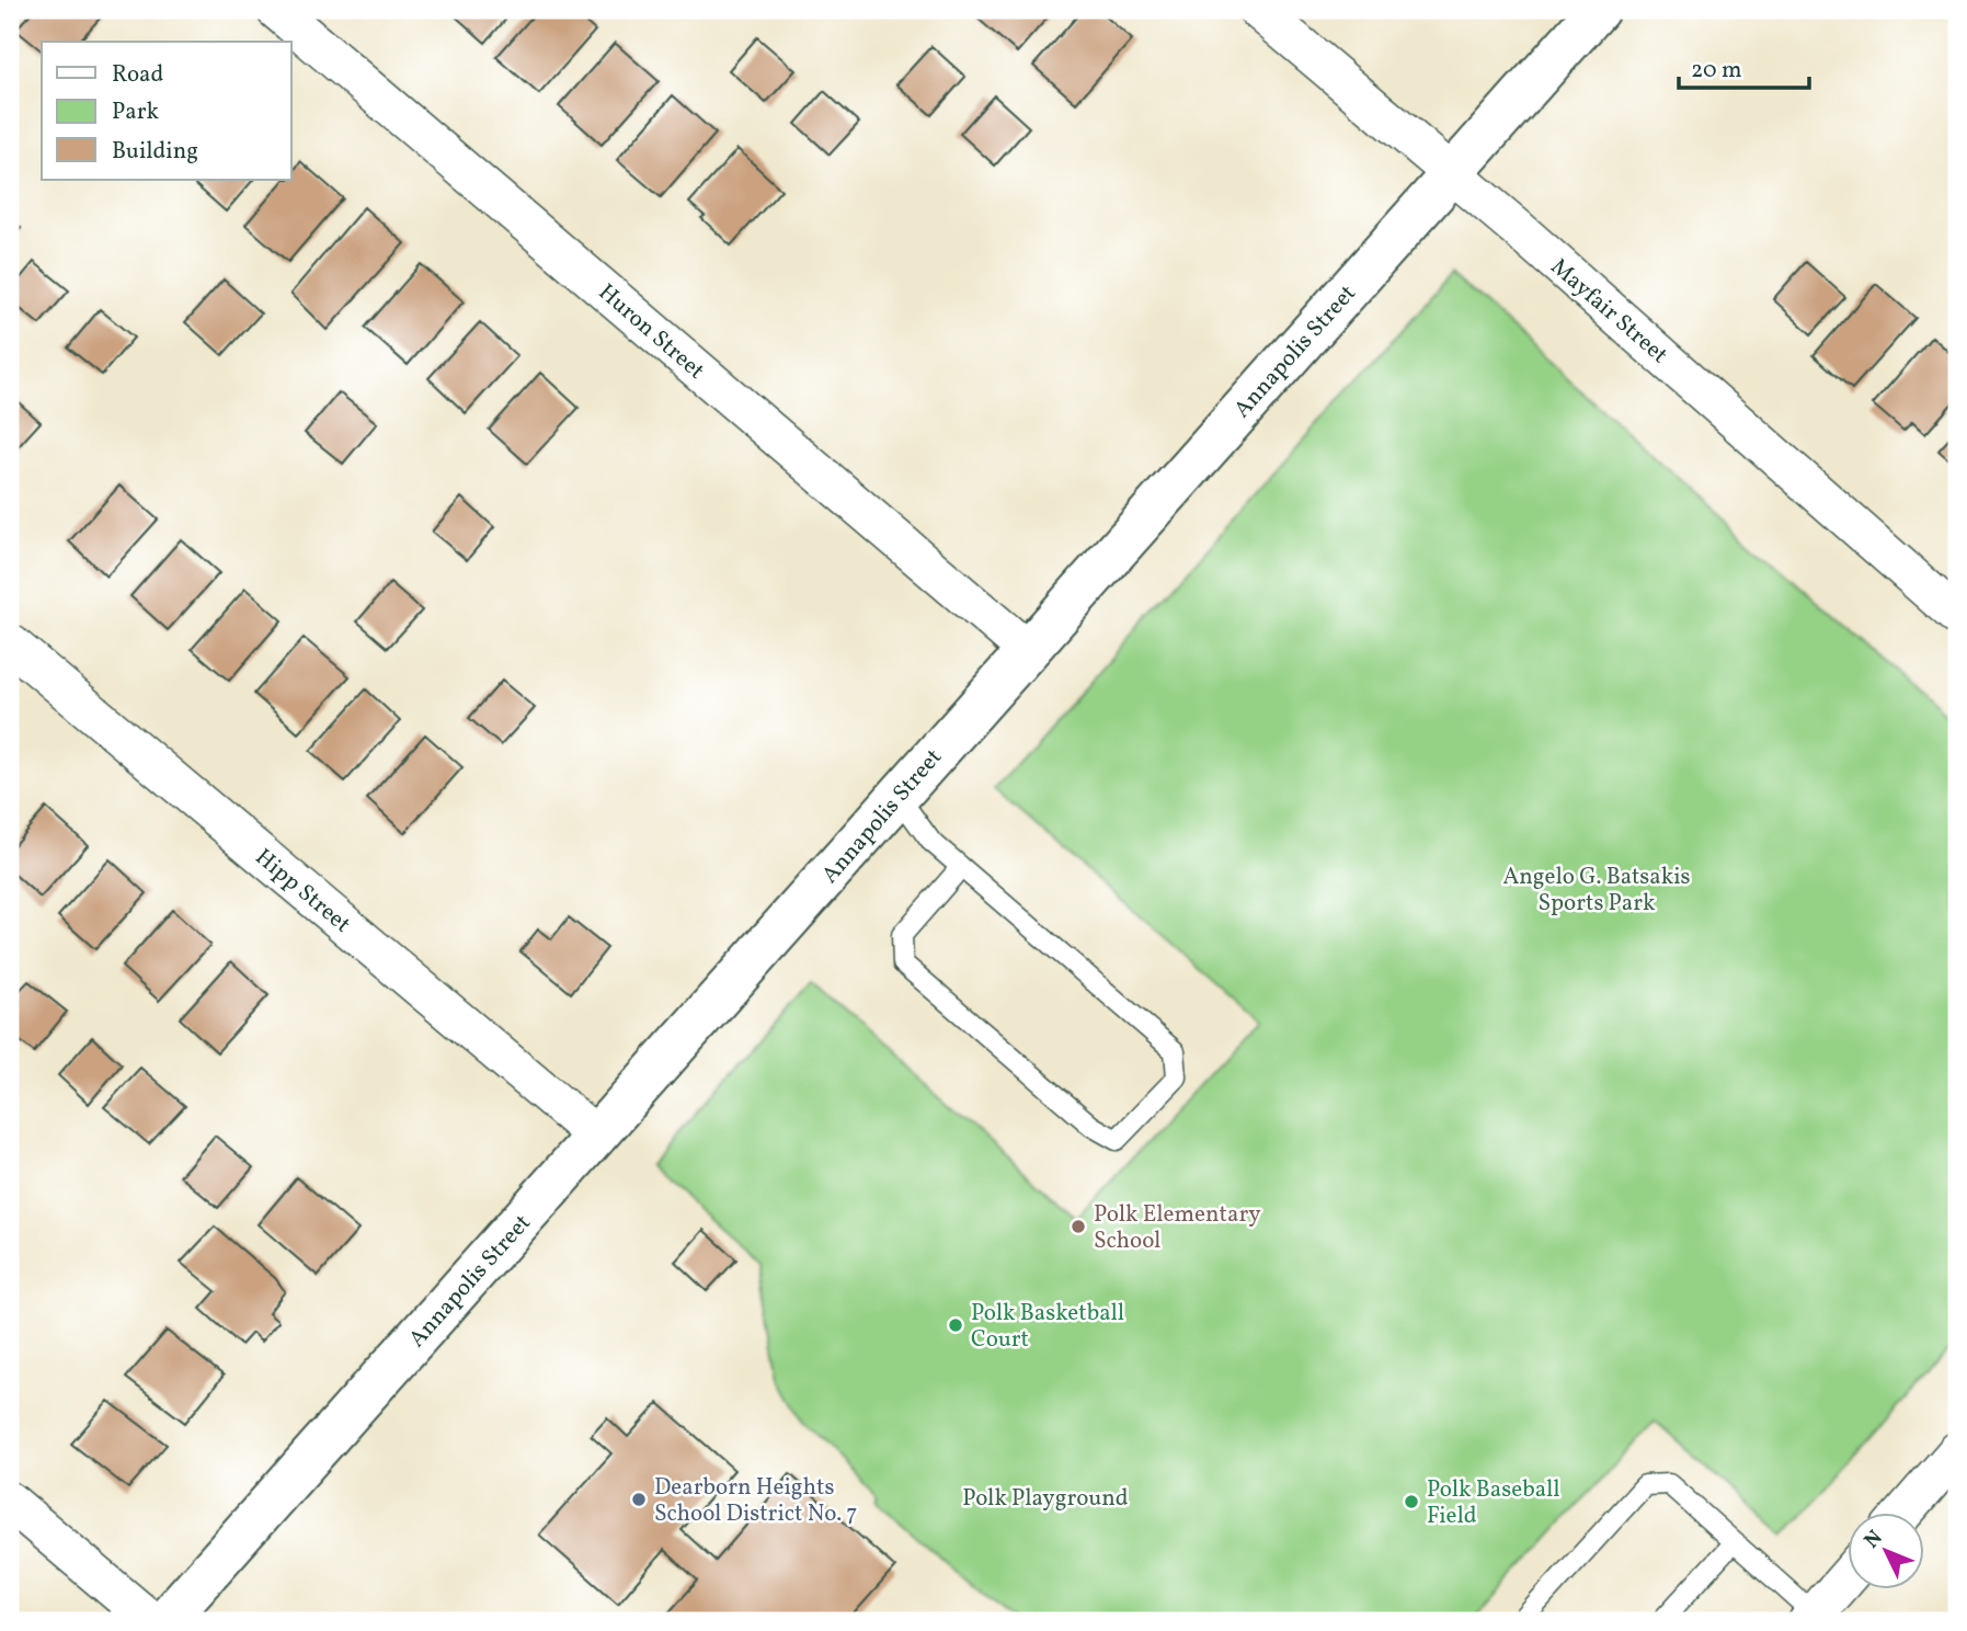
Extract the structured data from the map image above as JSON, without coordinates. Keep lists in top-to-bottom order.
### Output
{
  "streets": {
    "street": [
      "Mayfair Street",
      "Huron Street",
      "Annapolis Street",
      "Hipp Street"
    ]
  },
  "crossings": [
    ["Mayfair Street", "Annapolis Street"],
    ["Huron Street", "Annapolis Street"],
    ["Annapolis Street", "Hipp Street"]
  ],
  "parks": ["Angelo G. Batsakis Sports Park", "Polk Playground"],
  "places": [
    "Polk Elementary School",
    "Polk Basketball Court",
    "Dearborn Heights School District No. 7",
    "Polk Baseball Field"
  ],
  "legend": ["Road", "Park", "Building"],
  "scale_bar": "20 m",
  "north": "top left"
}
